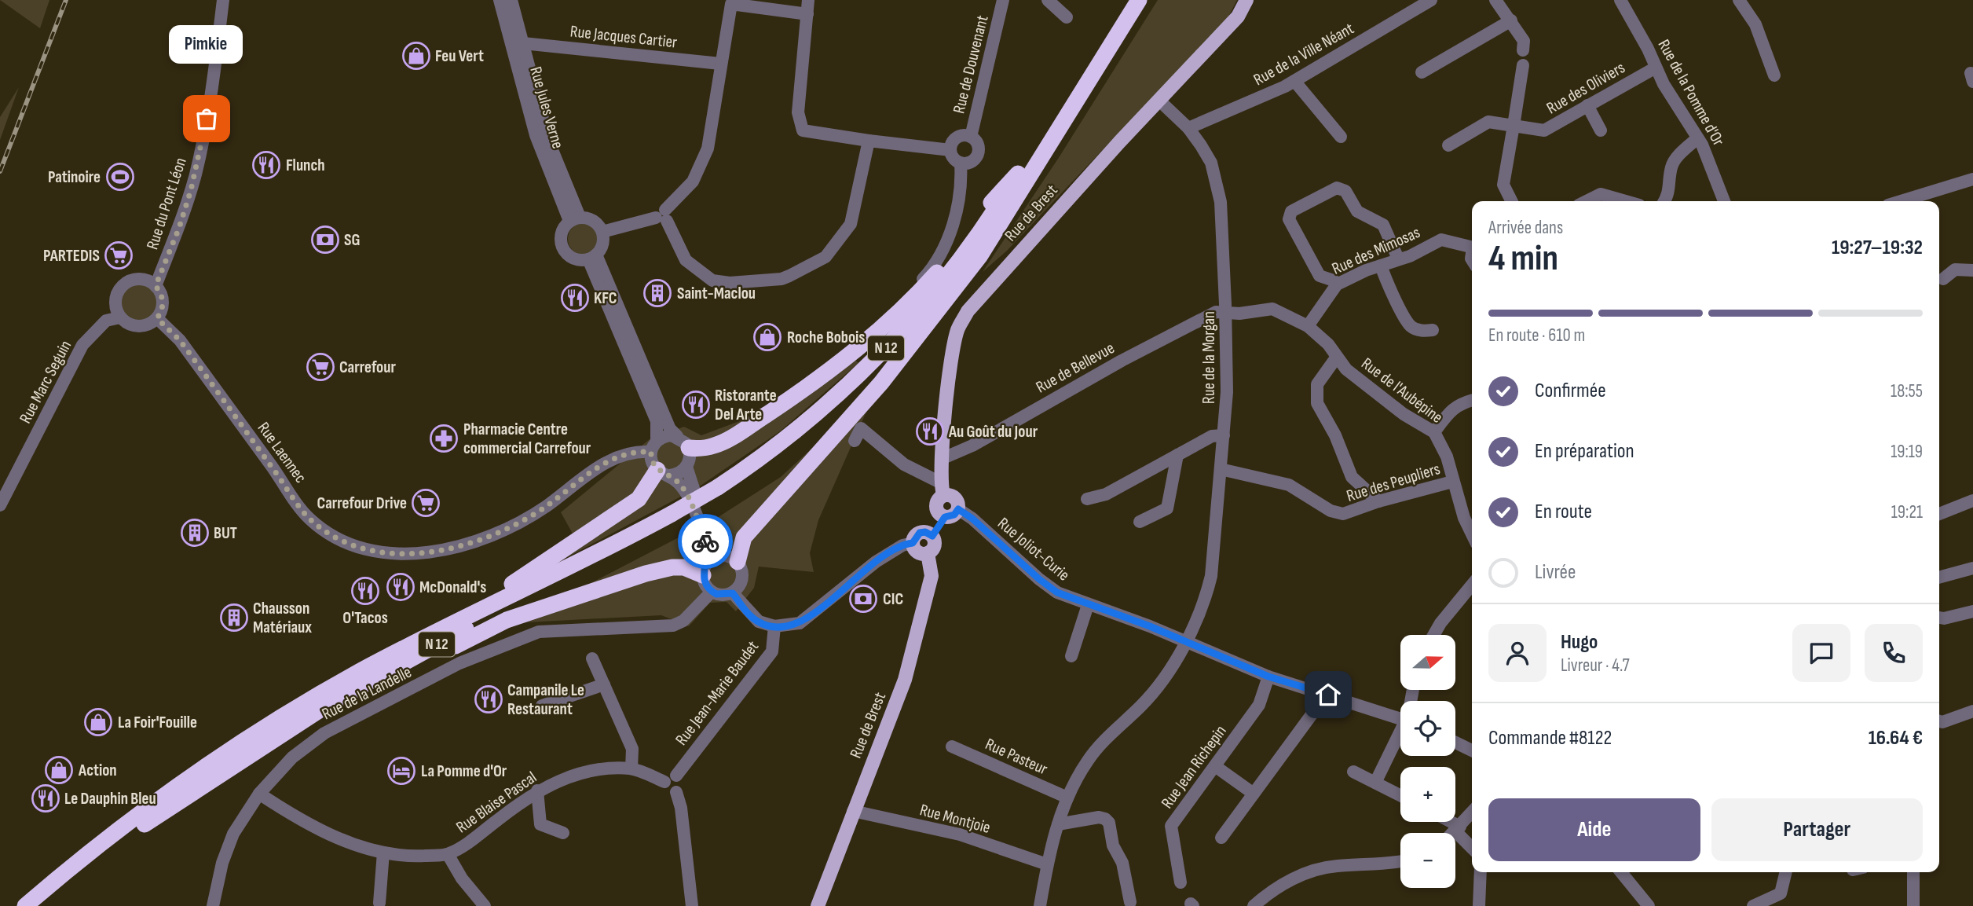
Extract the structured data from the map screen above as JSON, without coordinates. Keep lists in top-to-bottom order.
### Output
{
  "streets": {
    "highway": ["N 12"],
    "main road": ["Rue de Brest"],
    "street": [
      "Rue Jacques Cartier",
      "Rue de la Ville Néant",
      "Rue de Douvenant",
      "Rue des Oliviers",
      "Rue de la Pomme d'Or",
      "Rue Jules Verne",
      "Rue du Pont Léon",
      "Rue des Mimosas",
      "Rue de la Morgan",
      "Rue de Bellevue",
      "Rue Marc Seguin",
      "Rue de l'Aubépine",
      "Rue Laennec",
      "Rue des Peupliers",
      "Rue Joliot-Curie",
      "Rue de la Landelle",
      "Rue Jean-Marie Baudet",
      "Rue Pasteur",
      "Rue Jean Richepin",
      "Rue Blaise Pascal",
      "Rue Montjoie"
    ]
  },
  "crossings": [
    ["Rue Jacques Cartier", "Rue Jules Verne"],
    ["Rue de la Ville Néant", "Rue de la Morgan"],
    ["Rue des Oliviers", "Rue de la Pomme d'Or"],
    ["Rue du Pont Léon", "Rue Marc Seguin"],
    ["Rue du Pont Léon", "Rue Laennec"],
    ["Rue de Brest", "Rue de la Morgan"],
    ["Rue de Brest", "Rue de Bellevue"],
    ["Rue de Brest", "Rue Joliot-Curie"],
    ["Rue de Brest", "Rue Montjoie"],
    ["Rue des Mimosas", "Rue de l'Aubépine"],
    ["Rue de la Morgan", "Rue de Bellevue"],
    ["Rue de la Morgan", "Rue de l'Aubépine"],
    ["Rue de la Morgan", "Rue des Peupliers"],
    ["Rue de la Morgan", "Rue Joliot-Curie"],
    ["Rue de la Morgan", "Rue Pasteur"],
    ["Rue de la Morgan", "Rue Montjoie"],
    ["Rue de Bellevue", "Rue de l'Aubépine"],
    ["Rue Marc Seguin", "Rue Laennec"],
    ["Rue de l'Aubépine", "Rue des Peupliers"],
    ["Rue Joliot-Curie", "Rue Jean Richepin"],
    ["Rue de la Landelle", "Rue Jean-Marie Baudet"],
    ["Rue de la Landelle", "Rue Blaise Pascal"],
    ["Rue Jean-Marie Baudet", "Rue Blaise Pascal"]
  ],
  "places": {
    "shop": [
      "Feu Vert",
      "Roche Bobois",
      "La Foir'Fouille",
      "Action"
    ],
    "other": ["Pimkie"],
    "restaurant": [
      "Flunch",
      "KFC",
      "Ristorante Del Arte",
      "Au Goût du Jour",
      "McDonald's",
      "O'Tacos",
      "Campanile Le Restaurant",
      "Le Dauphin Bleu"
    ],
    "sports": ["Patinoire"],
    "bank": ["SG", "CIC"],
    "supermarket": ["PARTEDIS", "Carrefour", "Carrefour Drive"],
    "building": ["Saint-Maclou", "BUT", "Chausson Matériaux"],
    "pharmacy": ["Pharmacie Centre commercial Carrefour"],
    "hotel": ["La Pomme d'Or"]
  },
  "north": "right",
  "page": {
    "bubble": "Pimkie",
    "heading": ["4 min", "Arrivée dans", "19:27–19:32"],
    "panel": [
      "Hugo",
      "Livreur · 4.7",
      "Commande #8122",
      "16.64 €"
    ],
    "bar": "En route · 610 m",
    "list": [
      ["Confirmée", "18:55"],
      ["En préparation", "19:19"],
      ["En route", "19:21"],
      "Livrée"
    ],
    "map_buttons": ["+", "−"],
    "buttons": ["Aide", "Partager"]
  }
}
